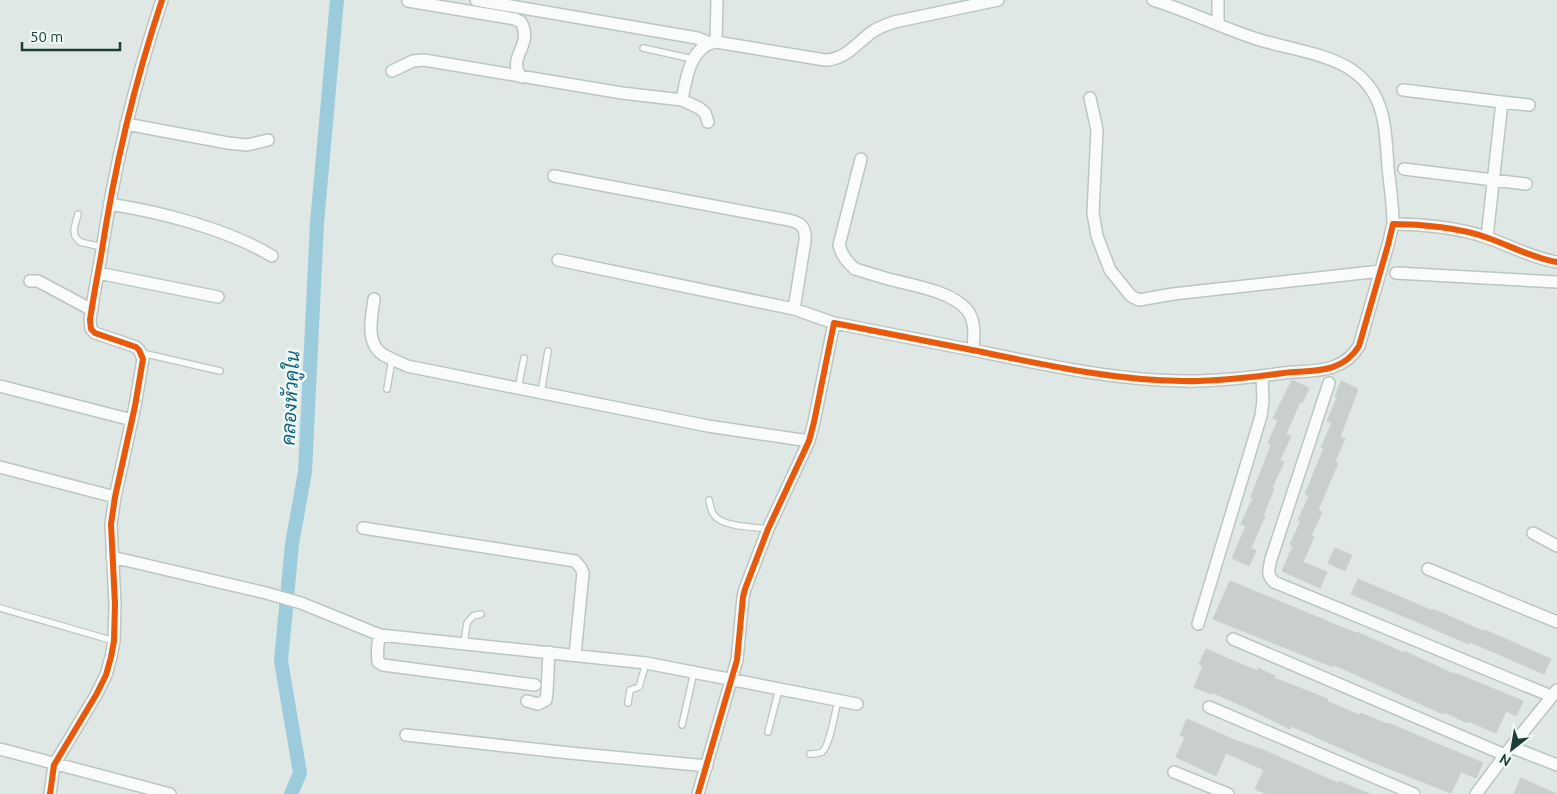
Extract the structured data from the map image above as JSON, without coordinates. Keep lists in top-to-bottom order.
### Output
{
  "water": ["คลองหัวคูใน"],
  "scale_bar": "50 m",
  "north": "bottom left"
}
